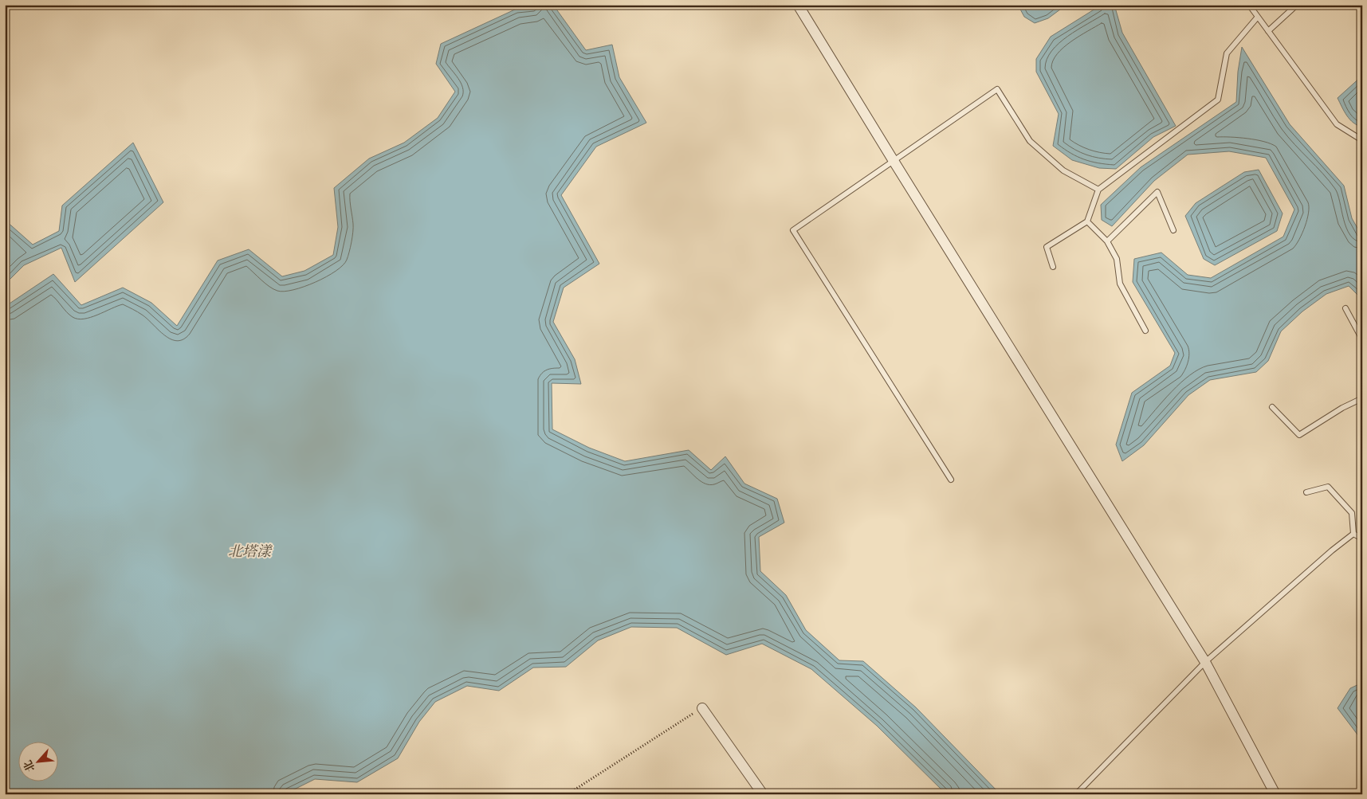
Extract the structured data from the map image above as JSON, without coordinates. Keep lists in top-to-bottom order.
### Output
{
  "water": ["北塔漾"],
  "north": "bottom left"
}
